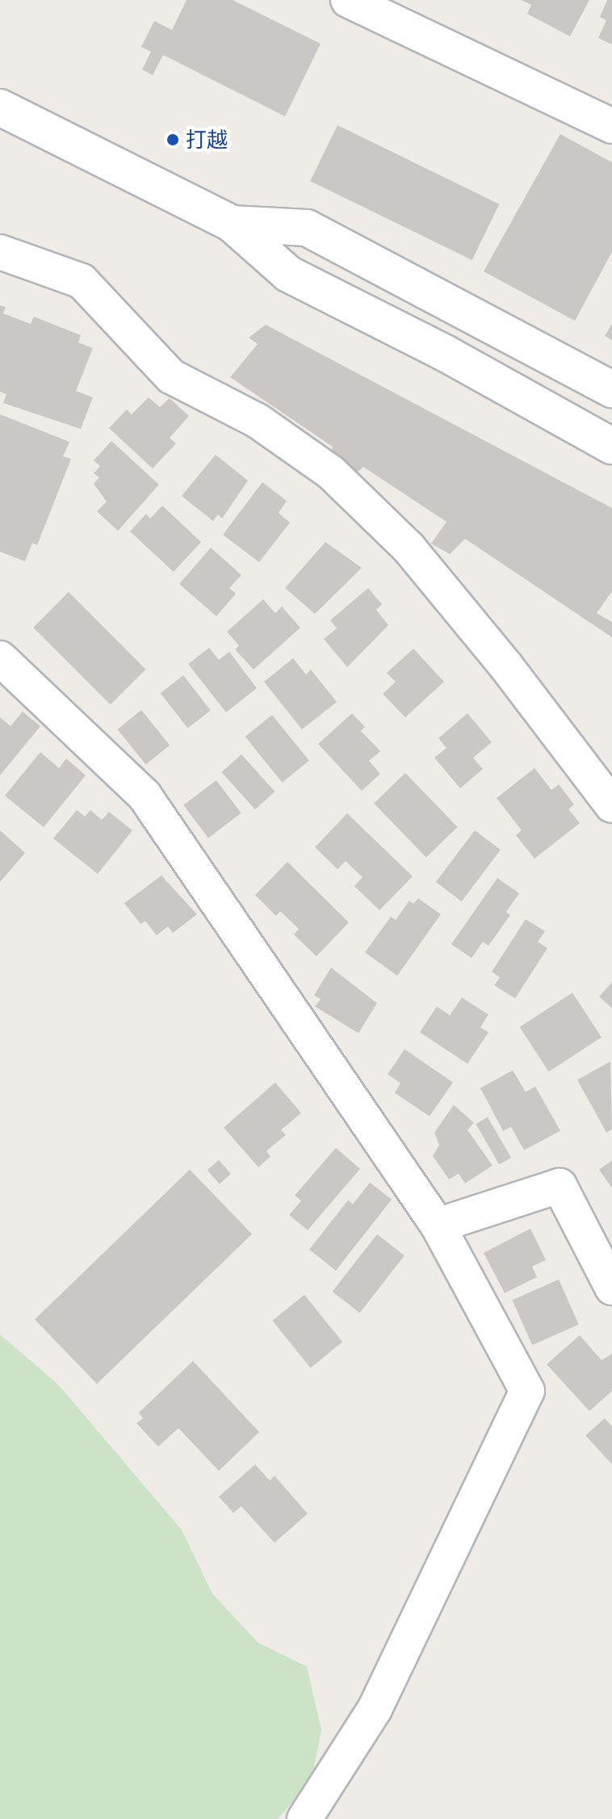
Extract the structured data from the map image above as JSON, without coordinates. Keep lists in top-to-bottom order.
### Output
{
  "places": ["打越"]
}
